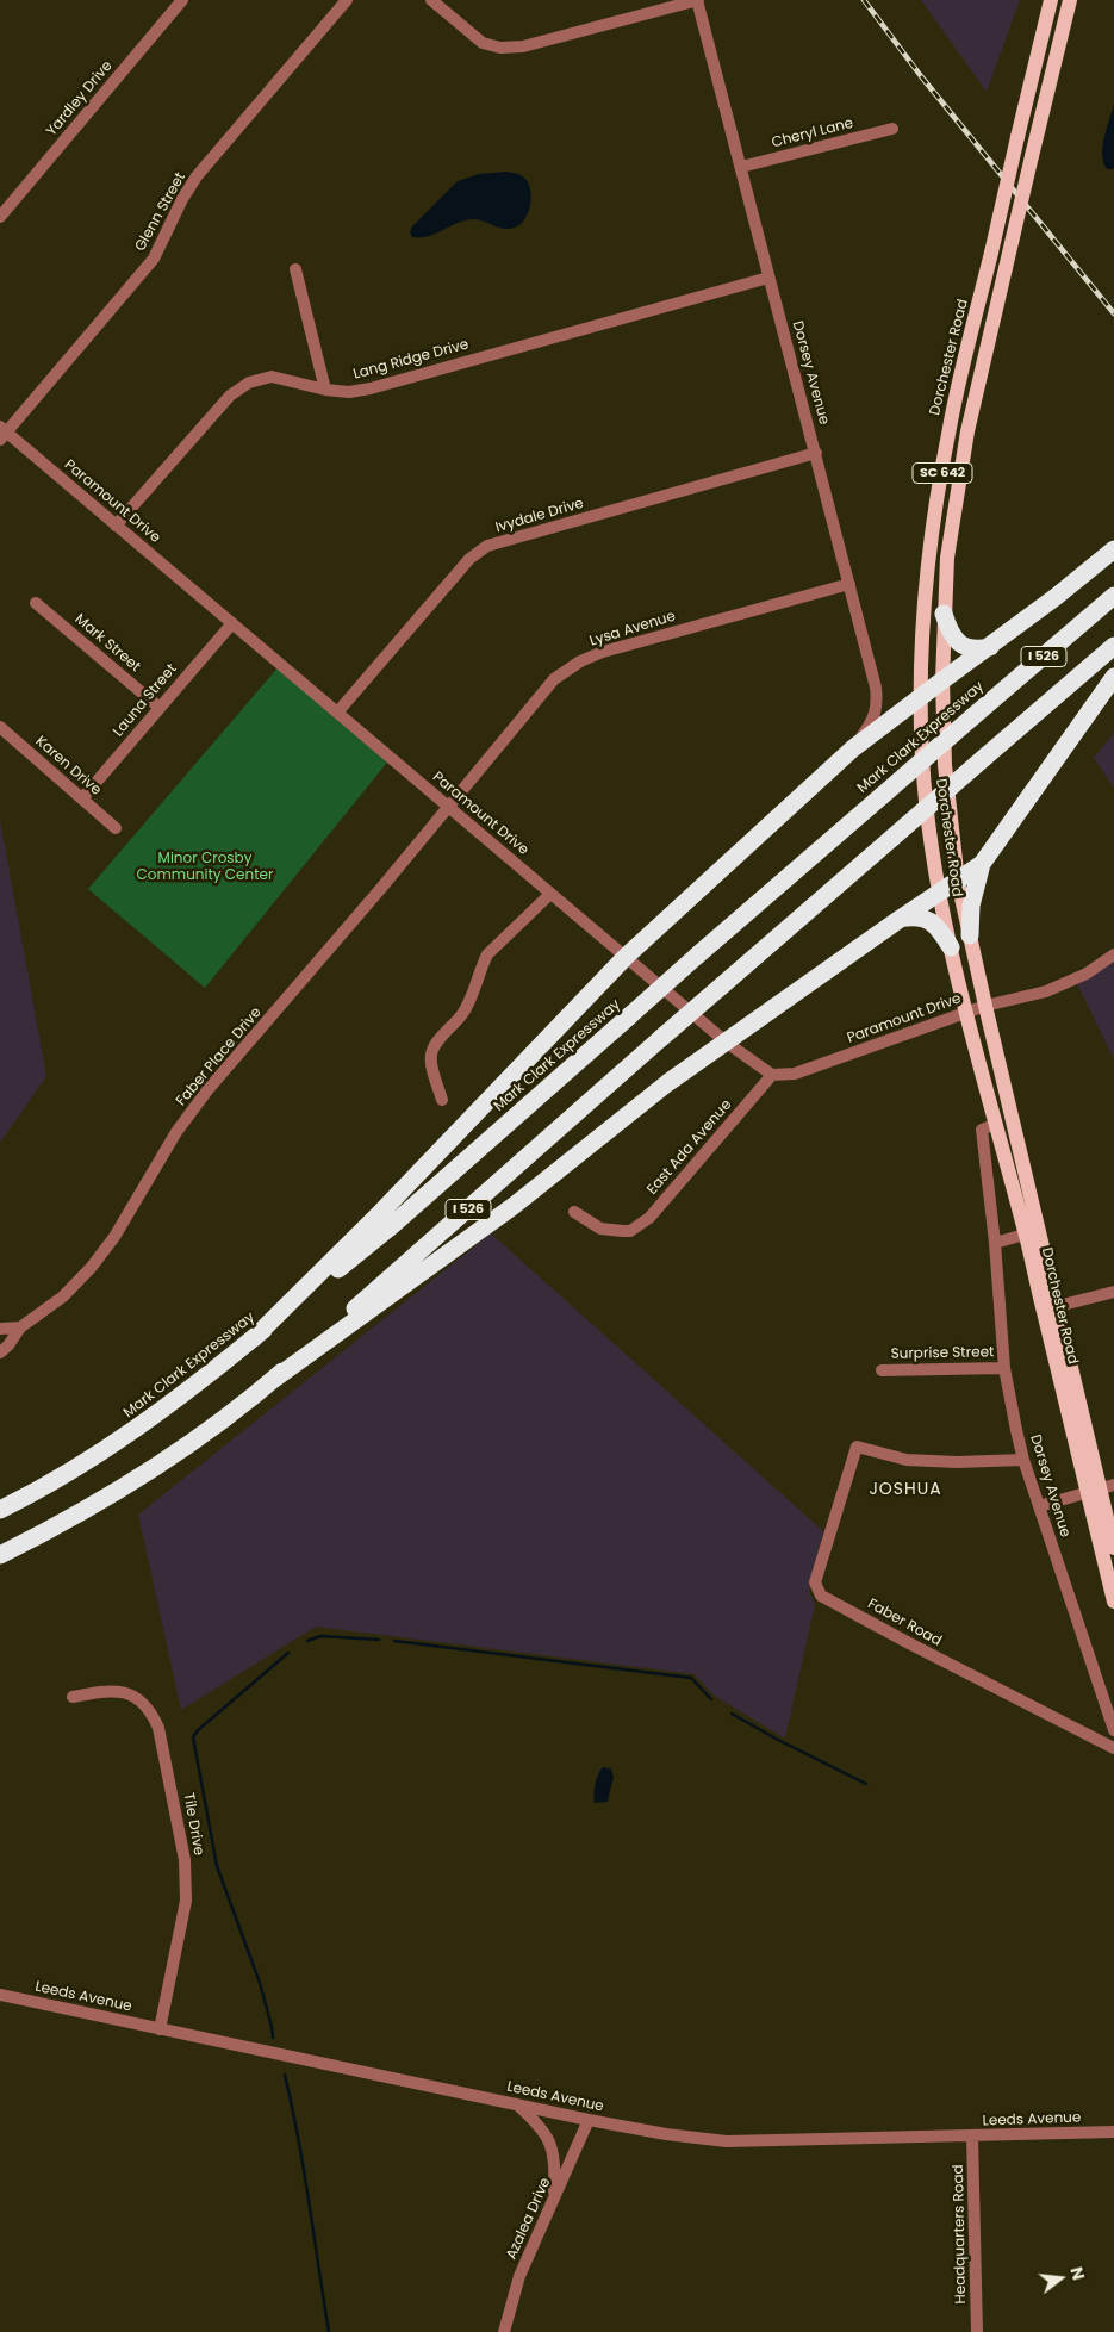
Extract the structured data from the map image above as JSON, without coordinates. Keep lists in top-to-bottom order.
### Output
{
  "streets": {
    "highway": ["I 526", "Mark Clark Expressway"],
    "main road": ["Dorchester Road", "SC 642"],
    "street": [
      "Yardley Drive",
      "Cheryl Lane",
      "Glenn Street",
      "Lang Ridge Drive",
      "Dorsey Avenue",
      "Paramount Drive",
      "Ivydale Drive",
      "Lysa Avenue",
      "Mark Street",
      "Launa Street",
      "Karen Drive",
      "Faber Place Drive",
      "East Ada Avenue",
      "Surprise Street",
      "Faber Road",
      "Tile Drive",
      "Leeds Avenue",
      "Azalea Drive",
      "Headquarters Road"
    ]
  },
  "crossings": [
    ["Cheryl Lane", "Dorsey Avenue"],
    ["Glenn Street", "Paramount Drive"],
    ["Dorchester Road", "Dorsey Avenue"],
    ["Dorchester Road", "Paramount Drive"],
    ["Lang Ridge Drive", "Dorsey Avenue"],
    ["Lang Ridge Drive", "Paramount Drive"],
    ["Dorsey Avenue", "Ivydale Drive"],
    ["Dorsey Avenue", "Lysa Avenue"],
    ["Dorsey Avenue", "Surprise Street"],
    ["Dorsey Avenue", "Faber Road"],
    ["Paramount Drive", "Ivydale Drive"],
    ["Paramount Drive", "Lysa Avenue"],
    ["Paramount Drive", "Launa Street"],
    ["Paramount Drive", "Faber Place Drive"],
    ["Paramount Drive", "East Ada Avenue"],
    ["Lysa Avenue", "Faber Place Drive"],
    ["Mark Street", "Launa Street"],
    ["Launa Street", "Karen Drive"],
    ["Tile Drive", "Leeds Avenue"],
    ["Leeds Avenue", "Azalea Drive"],
    ["Leeds Avenue", "Headquarters Road"]
  ],
  "districts": ["JOSHUA"],
  "parks": ["Minor Crosby Community Center"],
  "north": "right"
}
